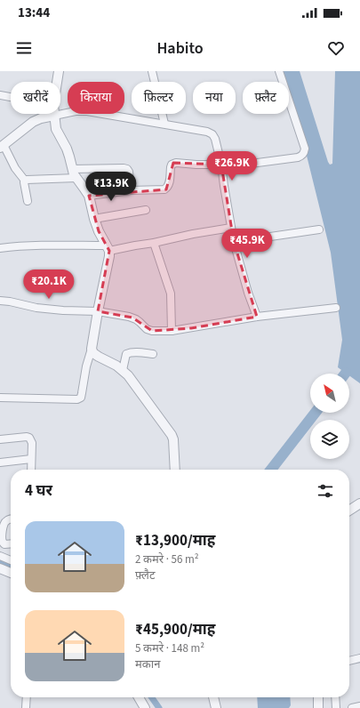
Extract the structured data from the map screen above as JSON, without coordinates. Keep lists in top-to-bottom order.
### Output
{
  "north": "top left",
  "page": {
    "status": "13:44",
    "header": "Habito",
    "chip": [
      "खरीदें",
      "किराया",
      "फ़िल्टर",
      "नया",
      "फ़्लैट"
    ],
    "price": [
      "₹26.9K",
      "₹13.9K",
      "₹45.9K",
      "₹20.1K"
    ],
    "heading": "4 घर",
    "list": [
      {
        "name": "₹13,900/माह",
        "note": "2 कमरे · 56 m² · फ़्लैट"
      },
      {
        "name": "₹45,900/माह",
        "note": "5 कमरे · 148 m² · मकान"
      }
    ]
  }
}
